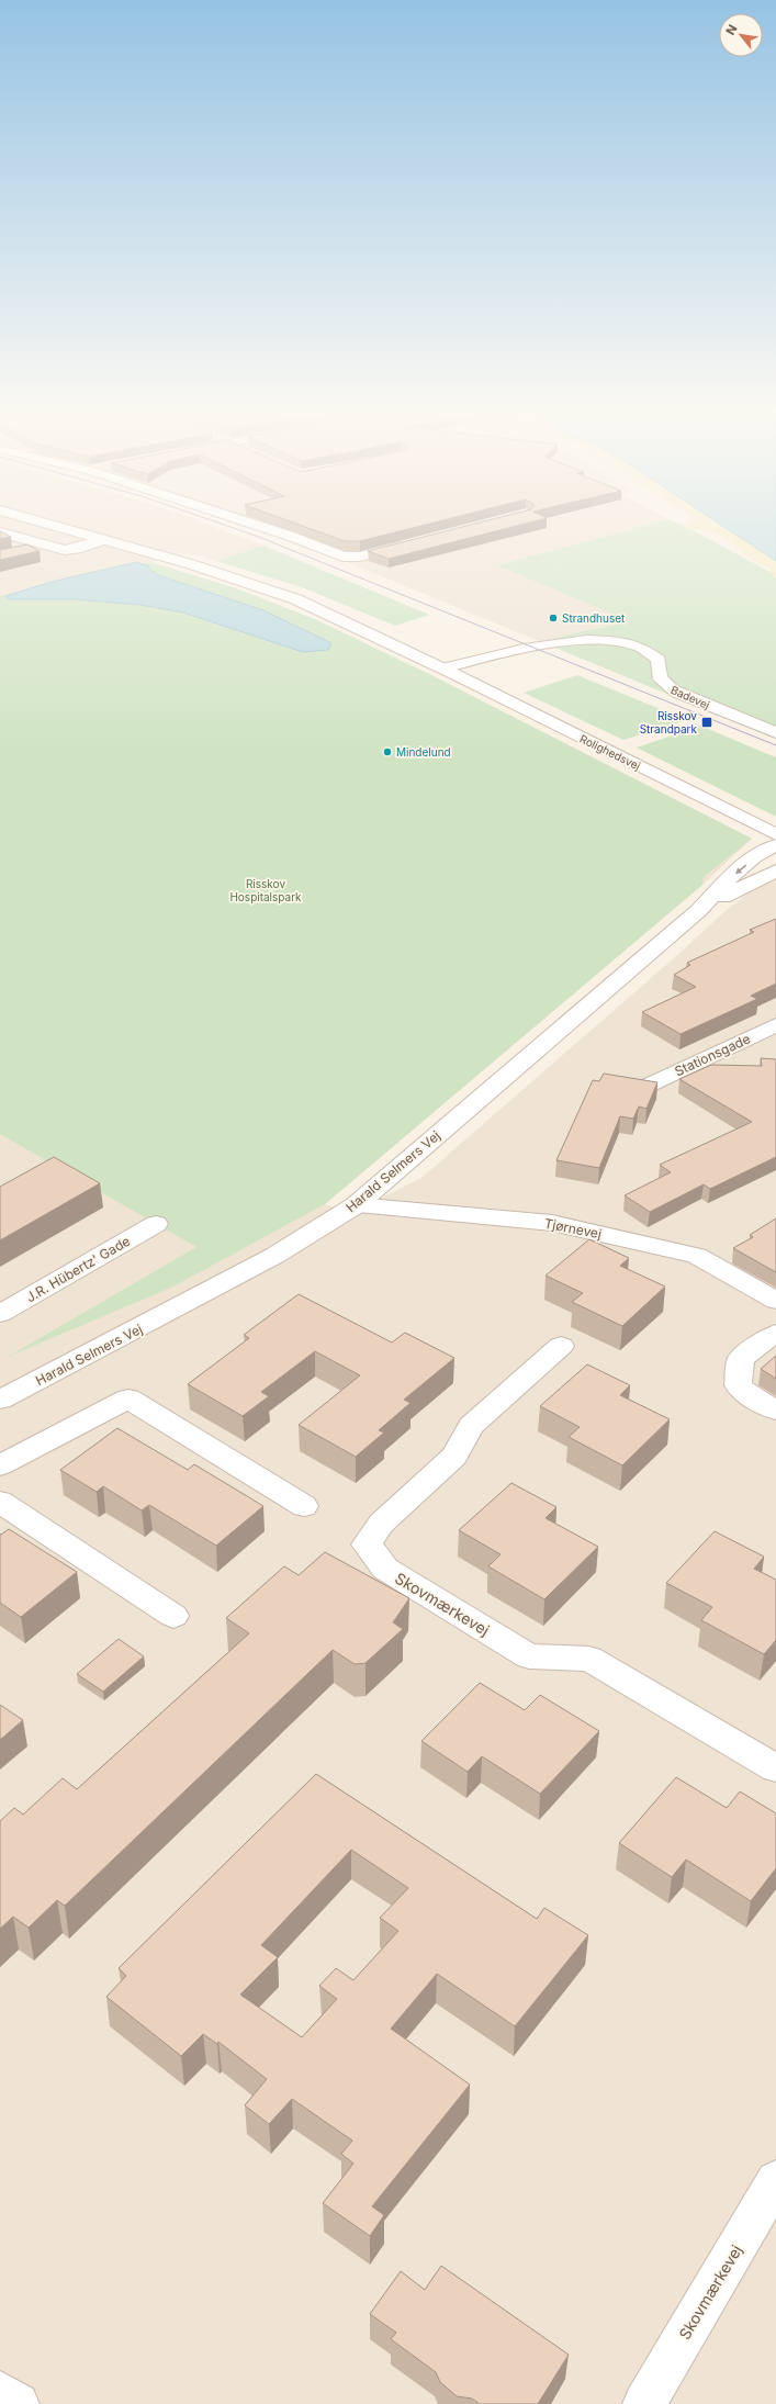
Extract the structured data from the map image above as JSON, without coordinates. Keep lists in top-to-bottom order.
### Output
{
  "streets": {
    "street": [
      "Badevej",
      "Rolighedsvej",
      "Stationsgade",
      "Harald Selmers Vej",
      "Tjørnevej",
      "J.R. Hübertz' Gade",
      "Skovmærkevej"
    ]
  },
  "crossings": [
    ["Badevej", "Rolighedsvej"],
    ["Harald Selmers Vej", "Tjørnevej"]
  ],
  "parks": ["Risskov Hospitalspark"],
  "places": {
    "other": ["Strandhuset", "Mindelund"],
    "transit": ["Risskov Strandpark"]
  },
  "north": "top left"
}
